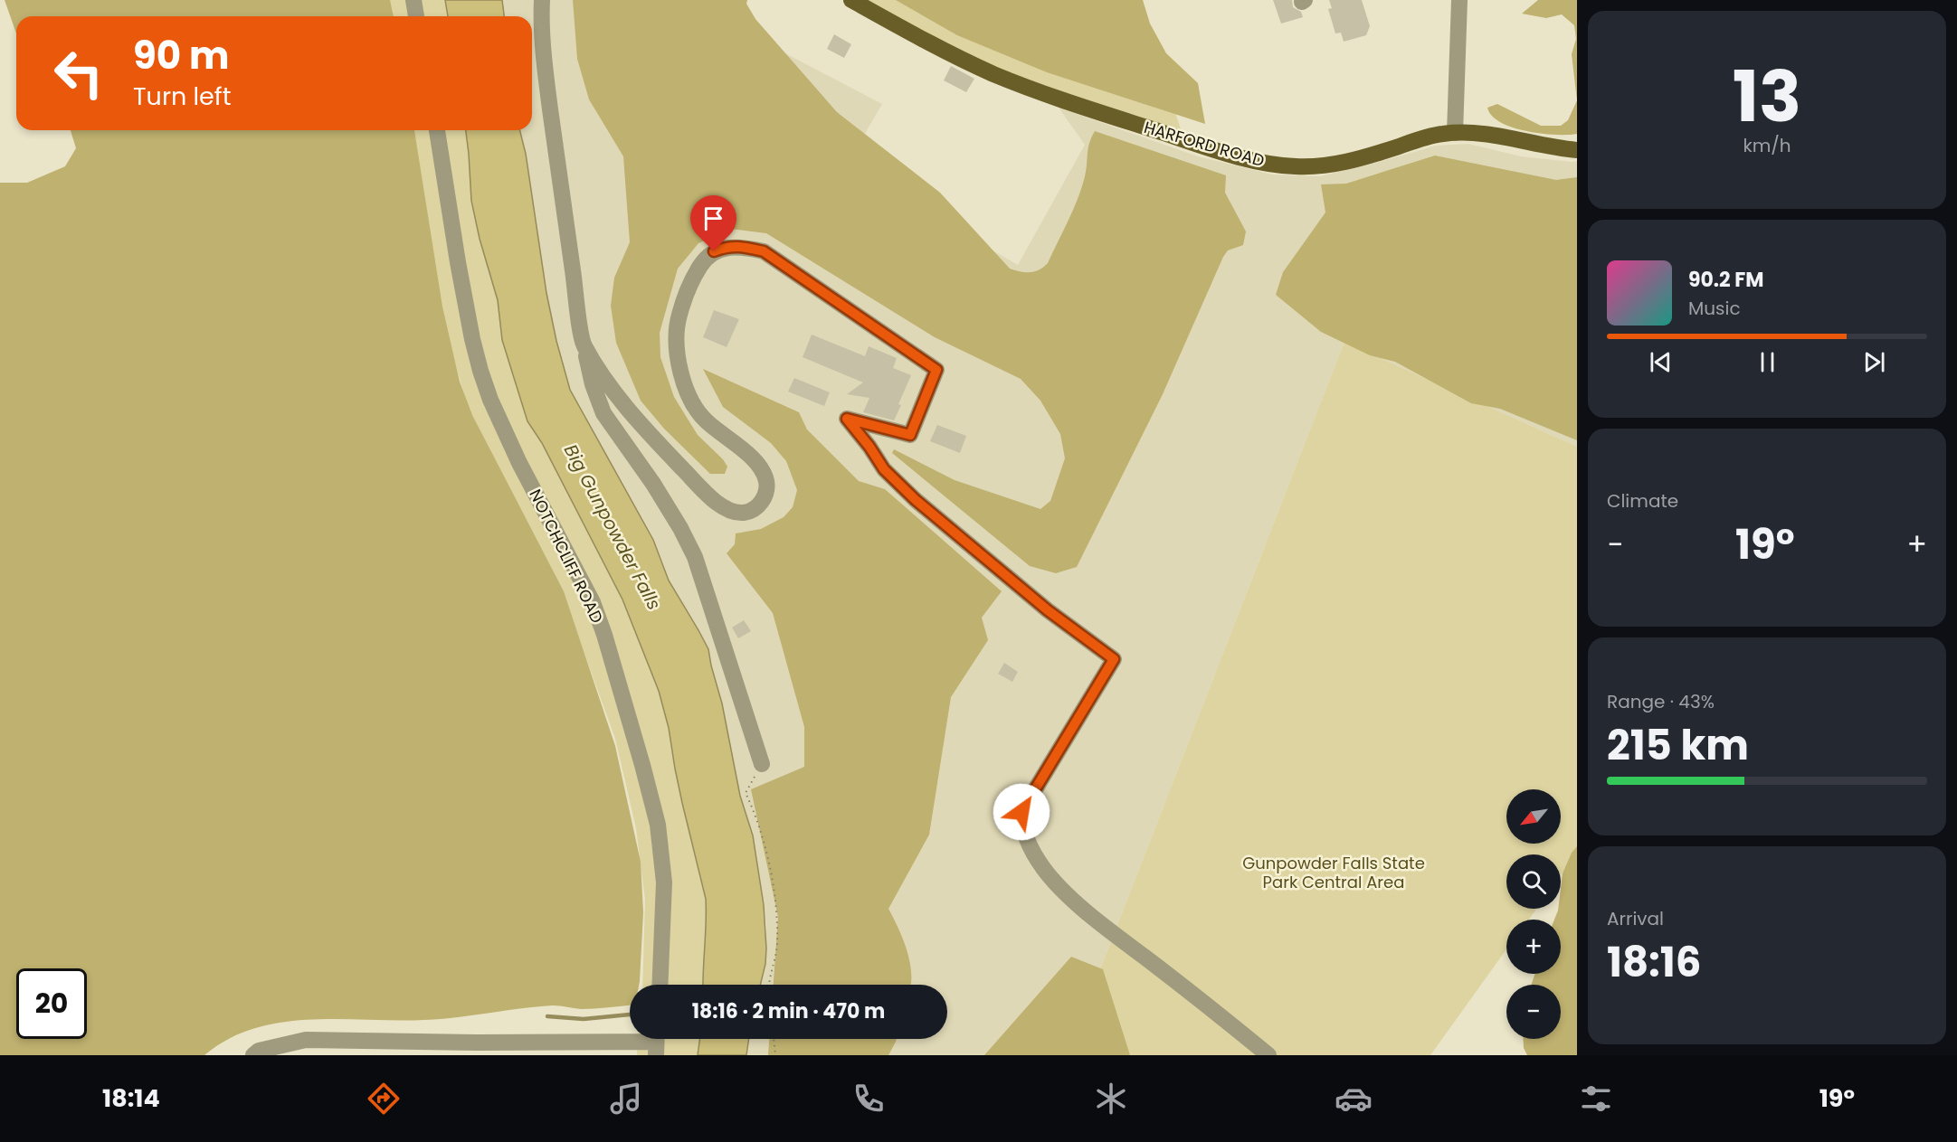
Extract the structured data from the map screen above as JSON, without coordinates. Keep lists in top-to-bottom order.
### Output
{
  "streets": {
    "main road": ["HARFORD ROAD"],
    "street": ["NOTCHCLIFF ROAD"]
  },
  "water": ["Big Gunpowder Falls"],
  "parks": ["Gunpowder Falls State Park Central Area"],
  "north": "bottom left",
  "page": {
    "tile": [
      ["13", "km/h"],
      "Climate",
      ["Range · 43%", "215 km"],
      ["Arrival", "18:16"]
    ],
    "turn": ["90 m", "Turn left"],
    "song": ["90.2 FM", "Music"],
    "heat": ["−", "19°", "+"],
    "map_buttons": ["+", "−"],
    "limit": "20",
    "trip": "18:16 · 2 min · 470 m",
    "tabs": ["18:14", "19°"]
  }
}
